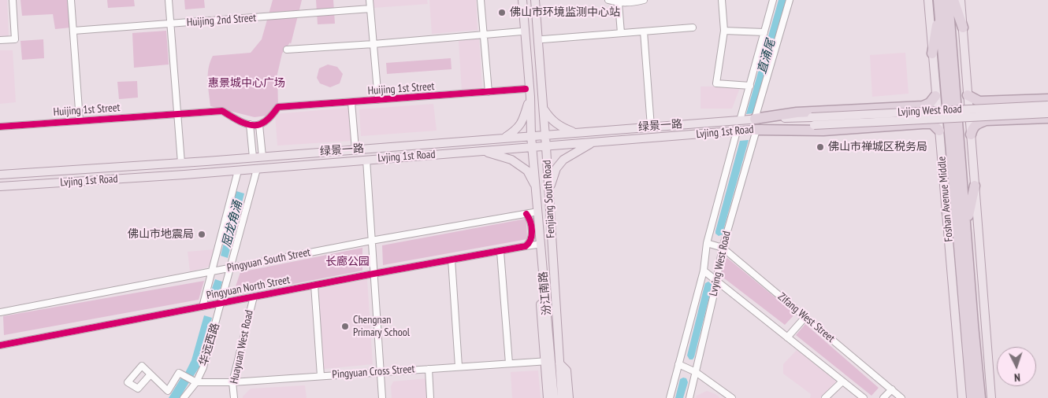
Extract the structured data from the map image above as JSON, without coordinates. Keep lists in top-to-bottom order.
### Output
{
  "streets": {
    "highway": ["Foshan Avenue Middle"],
    "main road": [
      "Lvjing West Road",
      "绿景一路",
      "Lvjing 1st Road",
      "Fenjiang South Road",
      "汾江南路"
    ],
    "street": [
      "Huijing 2nd Street",
      "Huijing 1st Street",
      "Pingyuan South Street",
      "Lvying West Road",
      "Pingyuan North Street",
      "Zifang West Street",
      "华远西路",
      "Huayuan West Road",
      "Pingyuan Cross Street"
    ]
  },
  "crossings": [
    ["Lvjing West Road", "Lvjing 1st Road"],
    ["绿景一路", "Lvjing 1st Road"],
    ["绿景一路", "Fenjiang South Road"],
    ["绿景一路", "汾江南路"],
    ["Lvjing 1st Road", "Fenjiang South Road"],
    ["Lvjing 1st Road", "Lvying West Road"],
    ["Lvjing 1st Road", "汾江南路"],
    ["Lvjing 1st Road", "华远西路"],
    ["Pingyuan South Street", "汾江南路"],
    ["Pingyuan South Street", "华远西路"],
    ["Lvying West Road", "Zifang West Street"],
    ["Pingyuan North Street", "华远西路"],
    ["Pingyuan North Street", "Huayuan West Road"],
    ["汾江南路", "Pingyuan Cross Street"],
    ["华远西路", "Pingyuan Cross Street"],
    ["Huayuan West Road", "Pingyuan Cross Street"]
  ],
  "water": ["直涌尾", "屈龙角涌"],
  "parks": ["惠景城中心广场", "长廊公园"],
  "places": [
    "佛山市环境监测中心站",
    "佛山市禅城区税务局",
    "佛山市地震局",
    "Chengnan Primary School"
  ],
  "north": "bottom"
}
